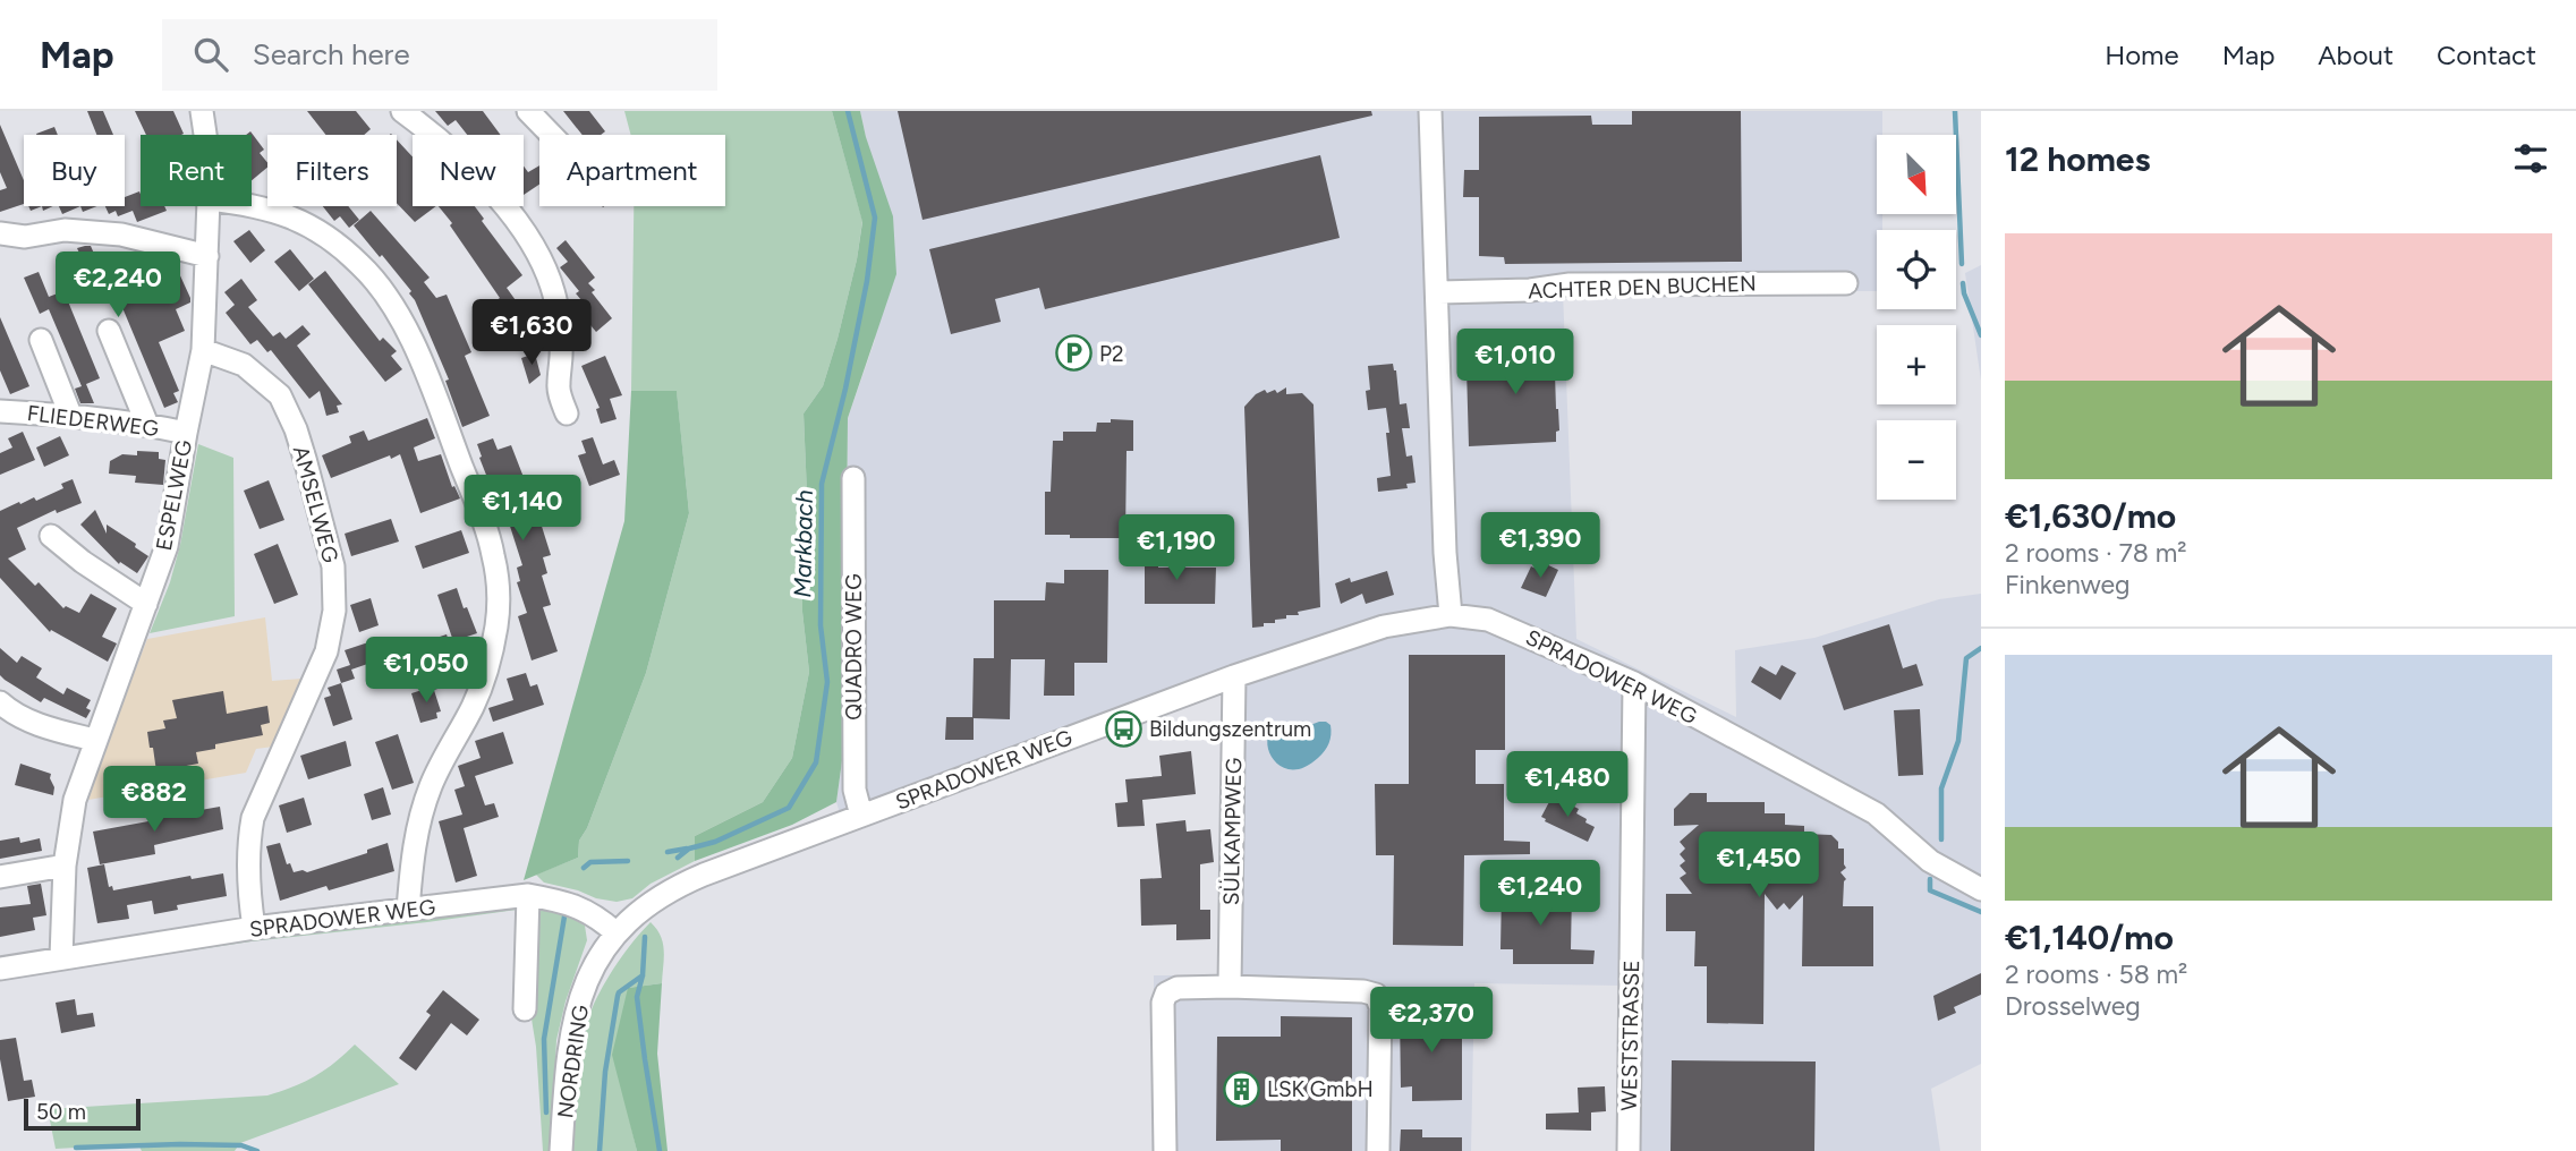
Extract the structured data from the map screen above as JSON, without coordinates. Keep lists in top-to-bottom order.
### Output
{
  "streets": {
    "street": [
      "ACHTER DEN BUCHEN",
      "FLIEDERWEG",
      "ESPELWEG",
      "AMSELWEG",
      "QUADRO WEG",
      "SPRADOWER WEG",
      "SÜLKAMPWEG",
      "WESTSTRASSE",
      "NORDRING"
    ]
  },
  "crossings": [
    ["FLIEDERWEG", "ESPELWEG"],
    ["ESPELWEG", "AMSELWEG"],
    ["ESPELWEG", "SPRADOWER WEG"],
    ["AMSELWEG", "SPRADOWER WEG"],
    ["QUADRO WEG", "SPRADOWER WEG"],
    ["SPRADOWER WEG", "SÜLKAMPWEG"],
    ["SPRADOWER WEG", "WESTSTRASSE"],
    ["SPRADOWER WEG", "NORDRING"]
  ],
  "water": ["Markbach"],
  "places": {
    "parking": ["P2"],
    "bus stop": ["Bildungszentrum"],
    "building": ["LSK GmbH"]
  },
  "scale_bar": "50 m",
  "north": "bottom right",
  "page": {
    "header": "Map",
    "search": "Search here",
    "nav": [
      "Home",
      "Map",
      "About",
      "Contact"
    ],
    "heading": "12 homes",
    "map_buttons": ["+", "−"],
    "chip": [
      "Buy",
      "Rent",
      "Filters",
      "New",
      "Apartment"
    ],
    "list": [
      {
        "name": "€1,630/mo",
        "note": "2 rooms · 78 m² · Finkenweg"
      },
      {
        "name": "€1,140/mo",
        "note": "2 rooms · 58 m² · Drosselweg"
      }
    ],
    "price": [
      "€2,240",
      "€1,630",
      "€1,010",
      "€1,140",
      "€1,390",
      "€1,190",
      "€1,050",
      "€1,480",
      "€882",
      "€1,450",
      "€1,240",
      "€2,370"
    ],
    "scale": "50 m"
  }
}
